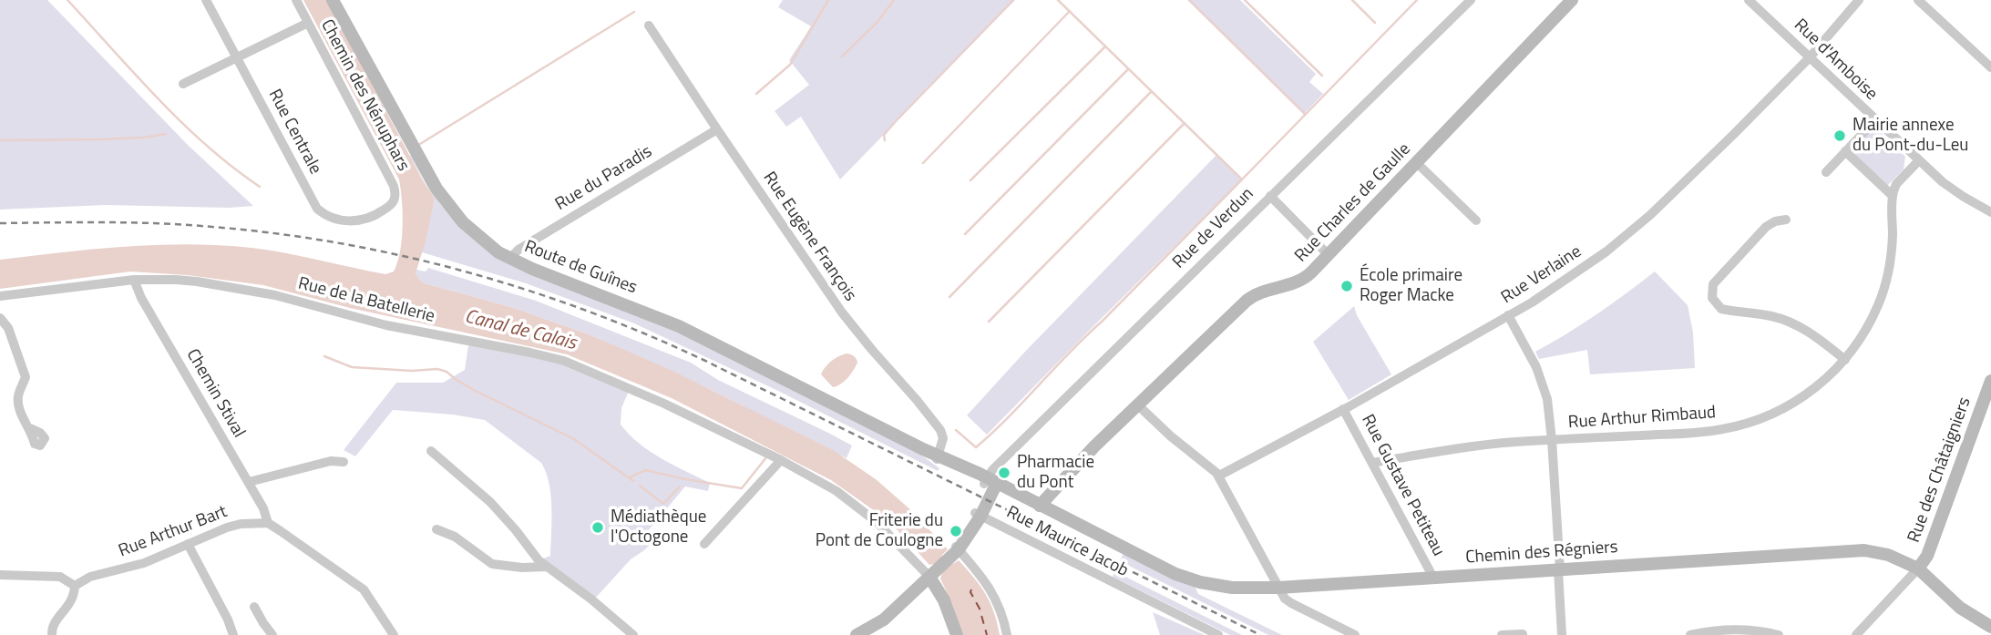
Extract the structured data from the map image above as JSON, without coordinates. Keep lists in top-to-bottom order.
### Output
{
  "streets": {
    "main road": [
      "Rue Charles de Gaulle",
      "Route de Guînes",
      "Rue des Châtaigniers",
      "Chemin des Régniers"
    ],
    "street": [
      "Rue d'Amboise",
      "Chemin des Nénuphars",
      "Rue Centrale",
      "Rue du Paradis",
      "Rue de Verdun",
      "Rue Eugène François",
      "Rue Verlaine",
      "Rue de la Batellerie",
      "Chemin Stival",
      "Rue Arthur Rimbaud",
      "Rue Gustave Petiteau",
      "Rue Arthur Bart",
      "Rue Maurice Jacob"
    ]
  },
  "crossings": [
    ["Rue d'Amboise", "Rue Verlaine"],
    ["Chemin des Nénuphars", "Rue Centrale"],
    ["Rue du Paradis", "Rue Eugène François"],
    ["Rue du Paradis", "Route de Guînes"],
    ["Rue Charles de Gaulle", "Chemin des Régniers"],
    ["Rue de Verdun", "Route de Guînes"],
    ["Rue de Verdun", "Chemin des Régniers"],
    ["Rue Eugène François", "Route de Guînes"],
    ["Route de Guînes", "Chemin des Régniers"],
    ["Rue Verlaine", "Rue Gustave Petiteau"],
    ["Rue de la Batellerie", "Chemin Stival"],
    ["Chemin Stival", "Rue Arthur Bart"],
    ["Rue Arthur Rimbaud", "Rue Gustave Petiteau"],
    ["Rue des Châtaigniers", "Chemin des Régniers"],
    ["Rue Gustave Petiteau", "Chemin des Régniers"]
  ],
  "water": ["Canal de Calais"],
  "places": [
    "Mairie annexe du Pont-du-Leu",
    "École primaire Roger Macke",
    "Pharmacie du Pont",
    "Médiathèque l'Octogone",
    "Friterie du Pont de Coulogne"
  ]
}
